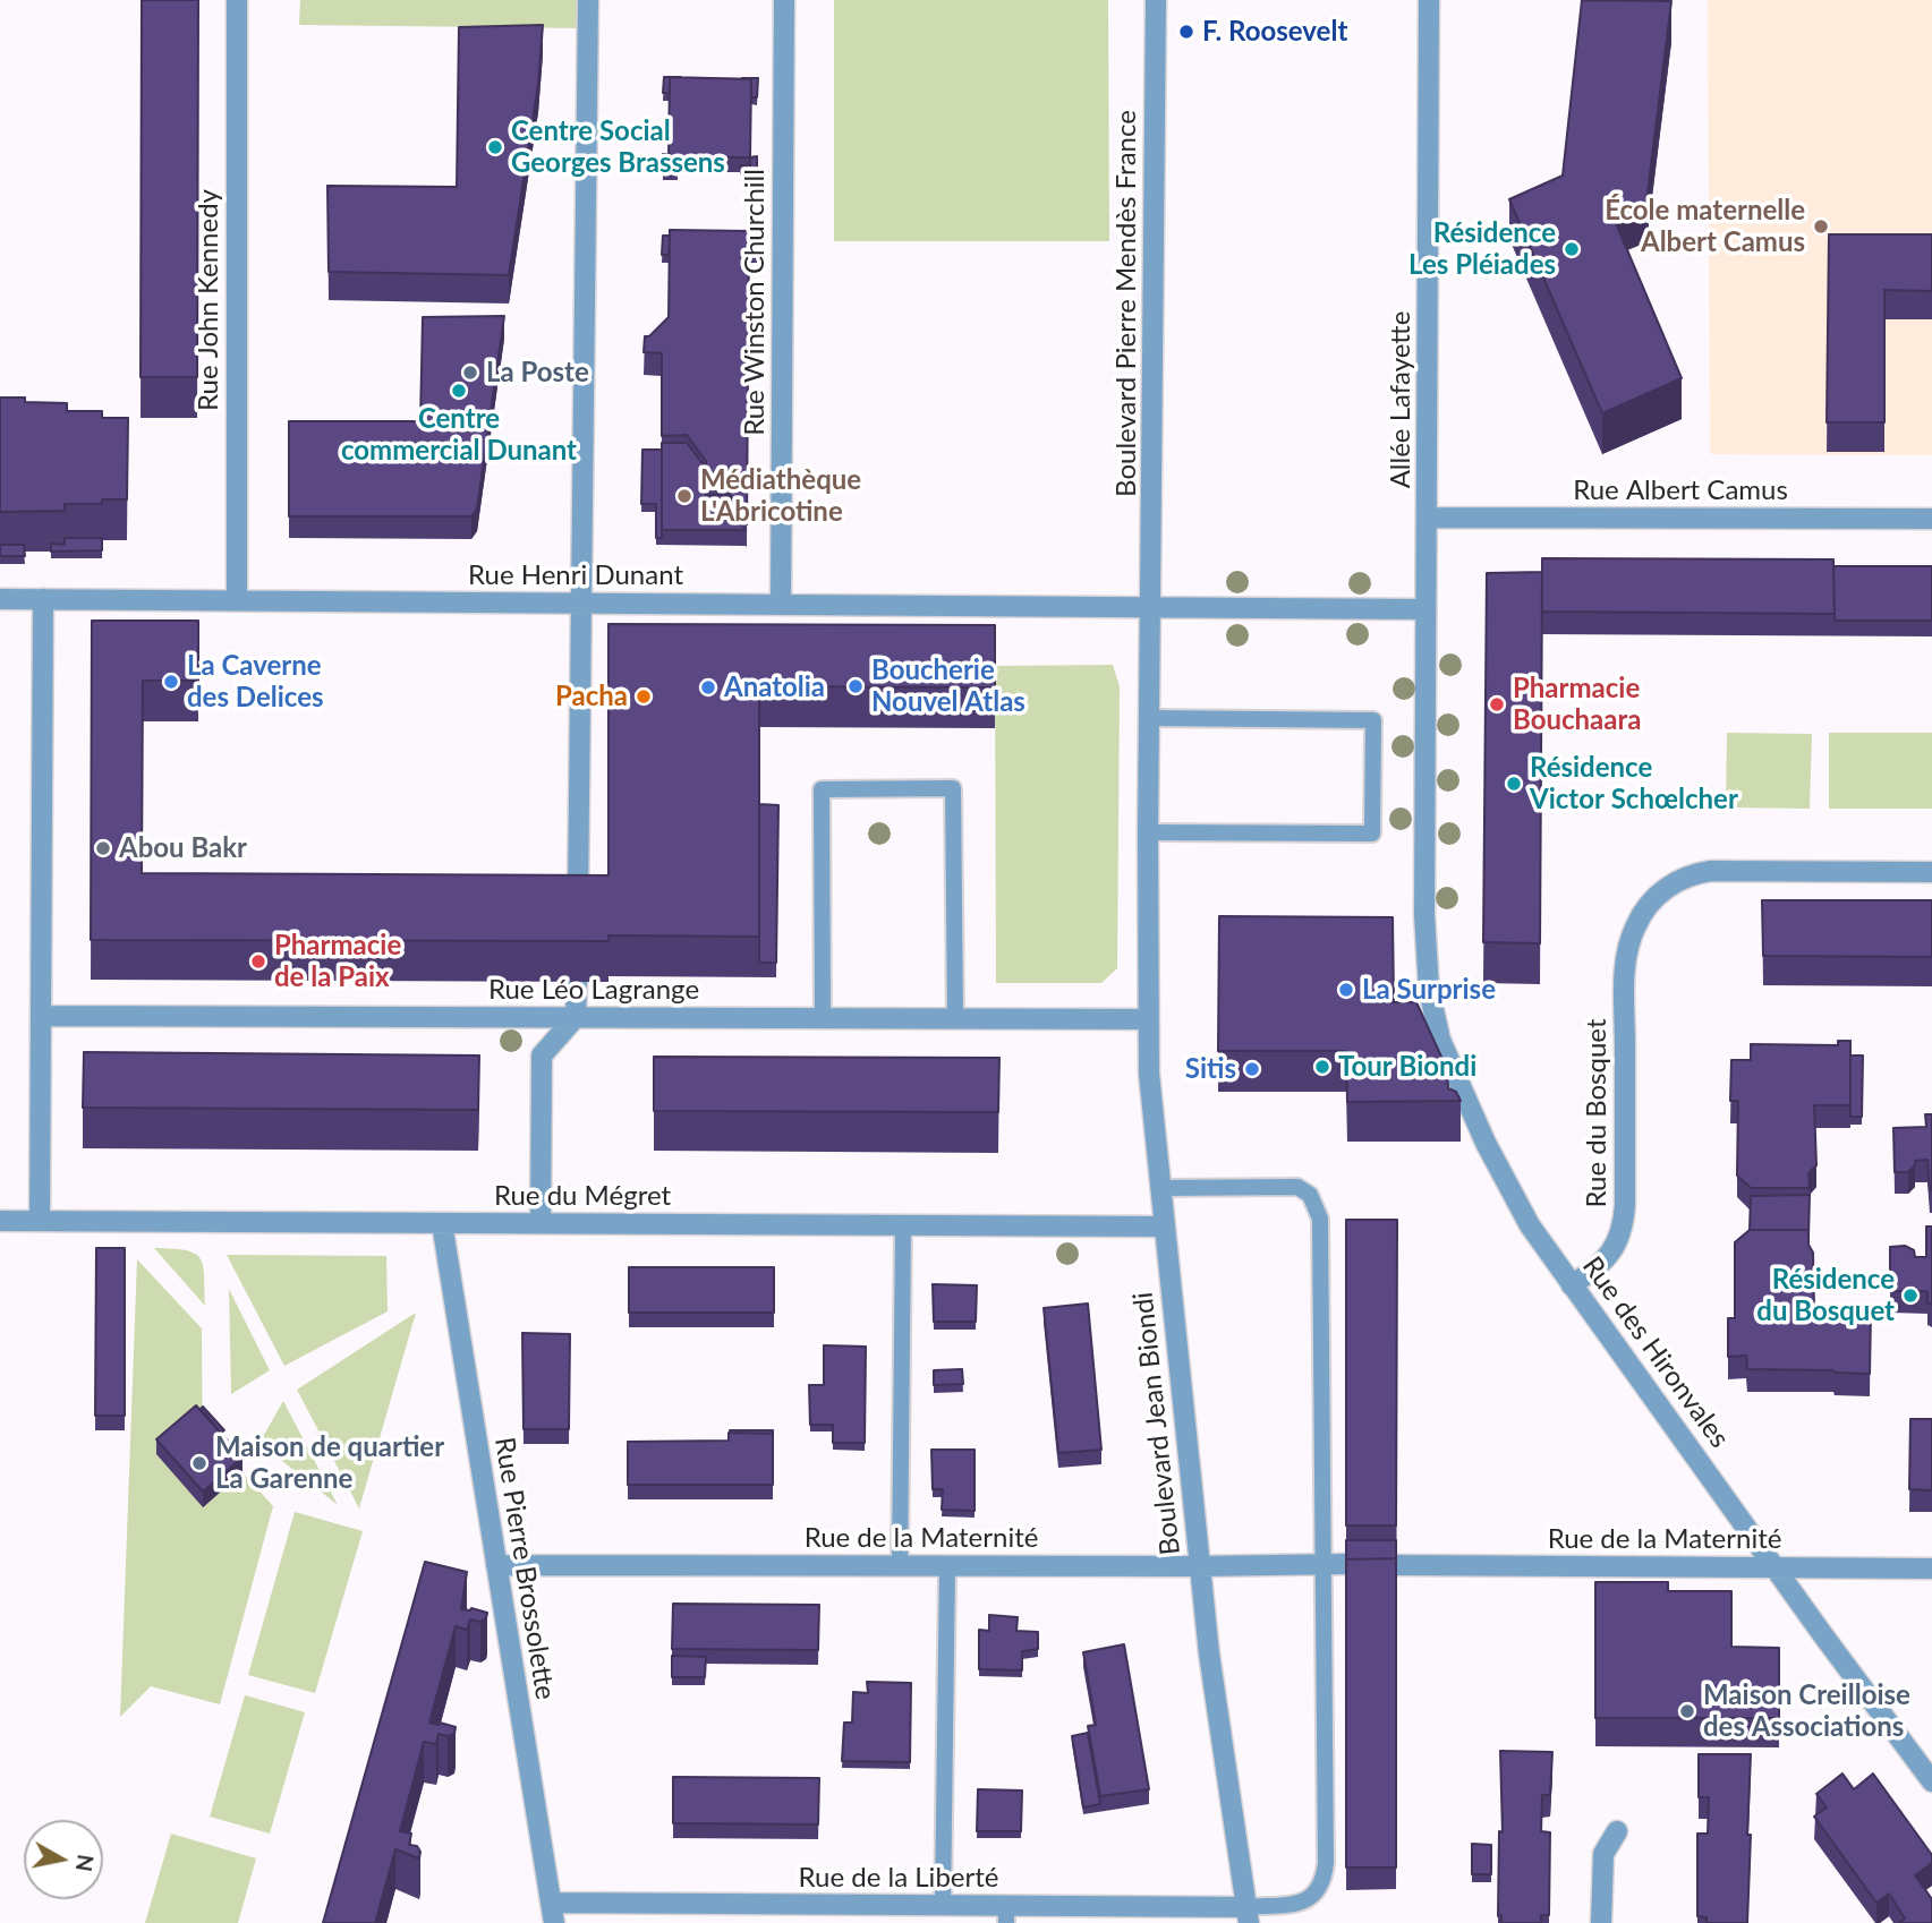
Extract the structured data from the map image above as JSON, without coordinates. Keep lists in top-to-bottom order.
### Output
{
  "streets": {
    "street": [
      "Rue John Kennedy",
      "Rue Winston Churchill",
      "Boulevard Pierre Mendès France",
      "Allée Lafayette",
      "Rue Albert Camus",
      "Rue Henri Dunant",
      "Rue Léo Lagrange",
      "Rue du Bosquet",
      "Rue du Mégret",
      "Rue des Hironvales",
      "Boulevard Jean Biondi",
      "Rue de la Maternité",
      "Rue Pierre Brossolette",
      "Rue de la Liberté"
    ]
  },
  "crossings": [
    ["Rue John Kennedy", "Rue Henri Dunant"],
    ["Rue Winston Churchill", "Rue Henri Dunant"],
    ["Boulevard Pierre Mendès France", "Rue Henri Dunant"],
    ["Boulevard Pierre Mendès France", "Boulevard Jean Biondi"],
    ["Allée Lafayette", "Rue Albert Camus"],
    ["Allée Lafayette", "Rue Henri Dunant"],
    ["Allée Lafayette", "Rue des Hironvales"],
    ["Rue Léo Lagrange", "Boulevard Jean Biondi"],
    ["Rue du Bosquet", "Rue des Hironvales"],
    ["Rue du Mégret", "Boulevard Jean Biondi"],
    ["Rue du Mégret", "Rue Pierre Brossolette"],
    ["Rue des Hironvales", "Rue de la Maternité"],
    ["Boulevard Jean Biondi", "Rue de la Maternité"],
    ["Boulevard Jean Biondi", "Rue de la Liberté"],
    ["Rue de la Maternité", "Rue Pierre Brossolette"],
    ["Rue Pierre Brossolette", "Rue de la Liberté"]
  ],
  "places": [
    "F. Roosevelt",
    "Centre Social Georges Brassens",
    "École maternelle Albert Camus",
    "Résidence Les Pléiades",
    "La Poste",
    "Centre commercial Dunant",
    "Médiathèque L'Abricotine",
    "La Caverne des Delices",
    "Boucherie Nouvel Atlas",
    "Anatolia",
    "Pacha",
    "Pharmacie Bouchaara",
    "Résidence Victor Schœlcher",
    "Abou Bakr",
    "Pharmacie de la Paix",
    "La Surprise",
    "Tour Biondi",
    "Sitis",
    "Résidence du Bosquet",
    "Maison de quartier La Garenne",
    "Maison Creilloise des Associations"
  ],
  "north": "right"
}
